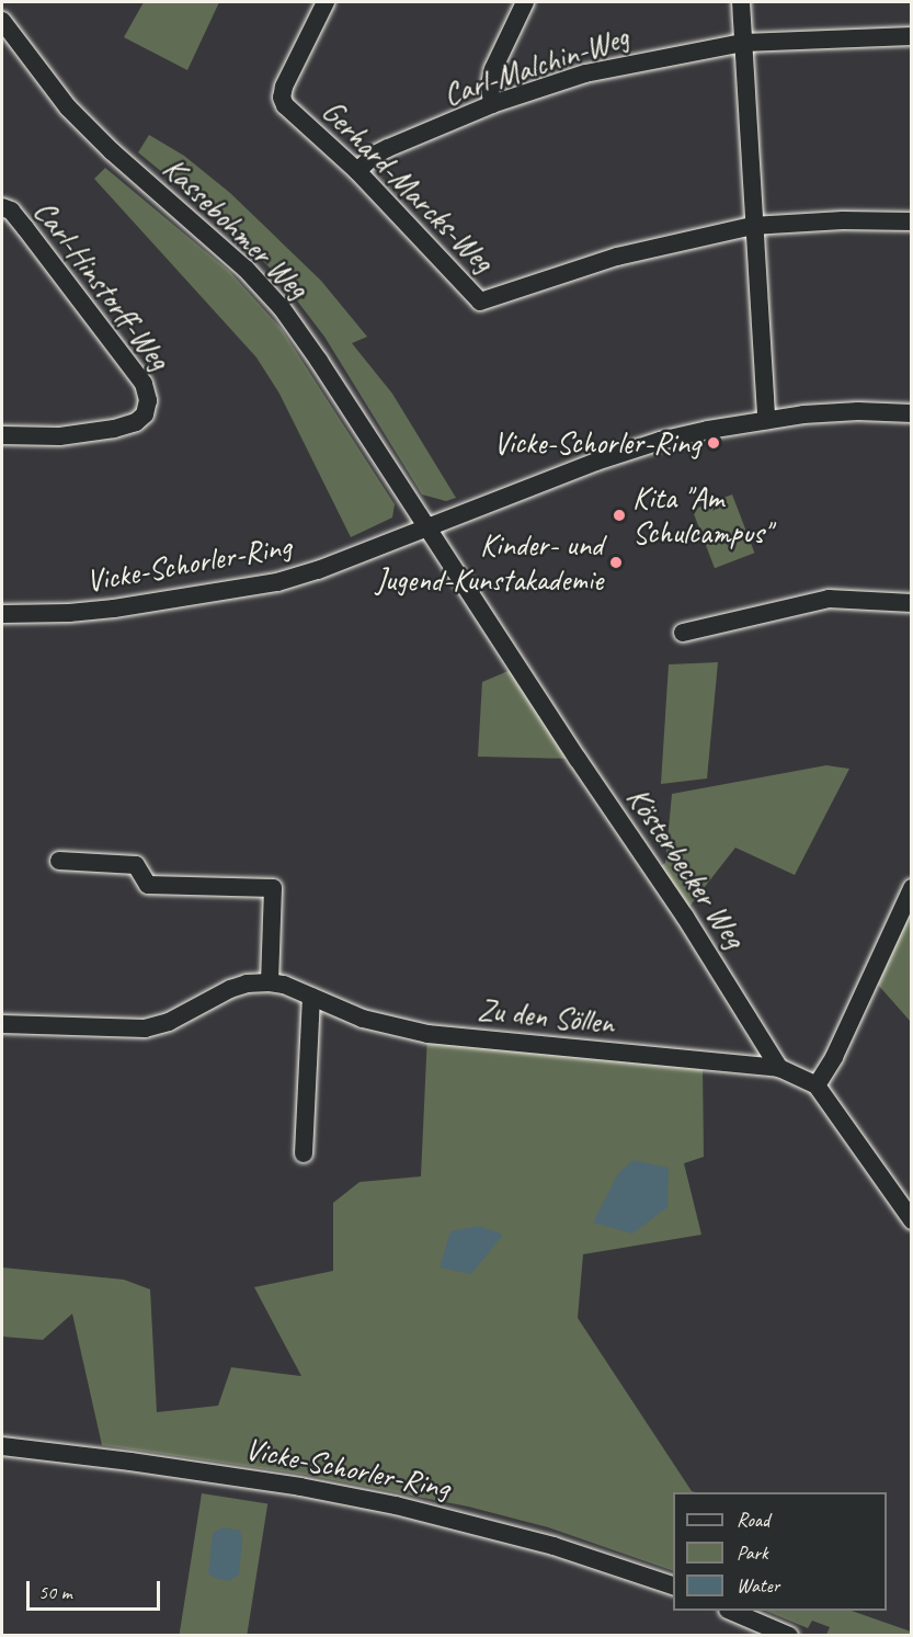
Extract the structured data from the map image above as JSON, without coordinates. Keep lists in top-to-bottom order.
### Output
{
  "streets": {
    "street": [
      "Carl-Malchin-Weg",
      "Gerhard-Marcks-Weg",
      "Kassebohmer Weg",
      "Carl-Hinstorff-Weg",
      "Vicke-Schorler-Ring",
      "Kösterbecker Weg",
      "Zu den Söllen"
    ]
  },
  "crossings": [
    ["Carl-Malchin-Weg", "Gerhard-Marcks-Weg"],
    ["Kassebohmer Weg", "Vicke-Schorler-Ring"],
    ["Kassebohmer Weg", "Kösterbecker Weg"],
    ["Vicke-Schorler-Ring", "Kösterbecker Weg"],
    ["Kösterbecker Weg", "Zu den Söllen"]
  ],
  "places": ["Vicke-Schorler-Ring", "Kita \"Am Schulcampus\"", "Kinder- und Jugend-Kunstakademie"],
  "legend": ["Road", "Park", "Water"],
  "scale_bar": "50 m"
}
